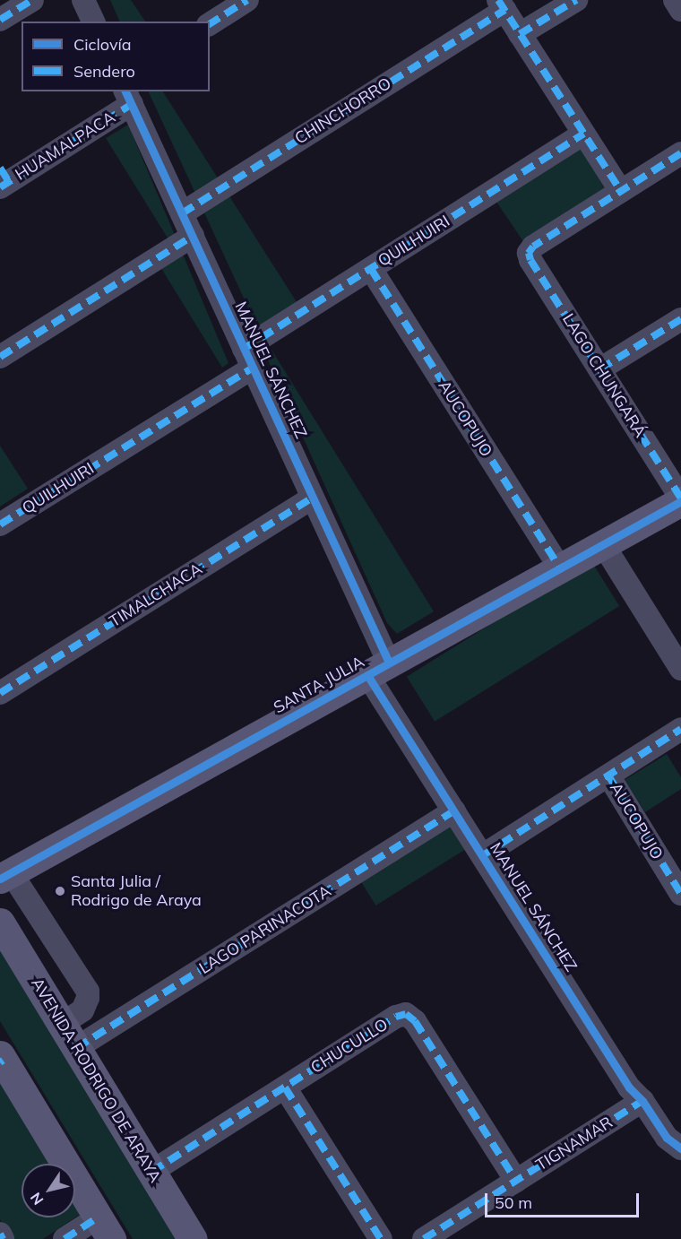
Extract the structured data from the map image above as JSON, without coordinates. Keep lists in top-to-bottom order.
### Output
{
  "streets": {
    "street": [
      "CHINCHORRO",
      "HUAMALPACA",
      "QUILHUIRI",
      "MANUEL SÁNCHEZ",
      "LAGO CHUNGARÁ",
      "AUCOPUJO",
      "TIMALCHACA",
      "SANTA JULIA",
      "LAGO PARINACOTA",
      "CHUCULLO",
      "AVENIDA RODRIGO DE ARAYA",
      "TIGNAMAR"
    ]
  },
  "crossings": [
    ["CHINCHORRO", "MANUEL SÁNCHEZ"],
    ["HUAMALPACA", "MANUEL SÁNCHEZ"],
    ["QUILHUIRI", "MANUEL SÁNCHEZ"],
    ["QUILHUIRI", "AUCOPUJO"],
    ["MANUEL SÁNCHEZ", "TIMALCHACA"],
    ["MANUEL SÁNCHEZ", "SANTA JULIA"],
    ["MANUEL SÁNCHEZ", "LAGO PARINACOTA"],
    ["MANUEL SÁNCHEZ", "TIGNAMAR"],
    ["LAGO CHUNGARÁ", "SANTA JULIA"],
    ["AUCOPUJO", "SANTA JULIA"],
    ["LAGO PARINACOTA", "AVENIDA RODRIGO DE ARAYA"],
    ["CHUCULLO", "AVENIDA RODRIGO DE ARAYA"],
    ["CHUCULLO", "TIGNAMAR"]
  ],
  "places": ["Santa Julia / Rodrigo de Araya"],
  "legend": ["Ciclovía", "Sendero"],
  "scale_bar": "50 m",
  "north": "bottom left"
}
